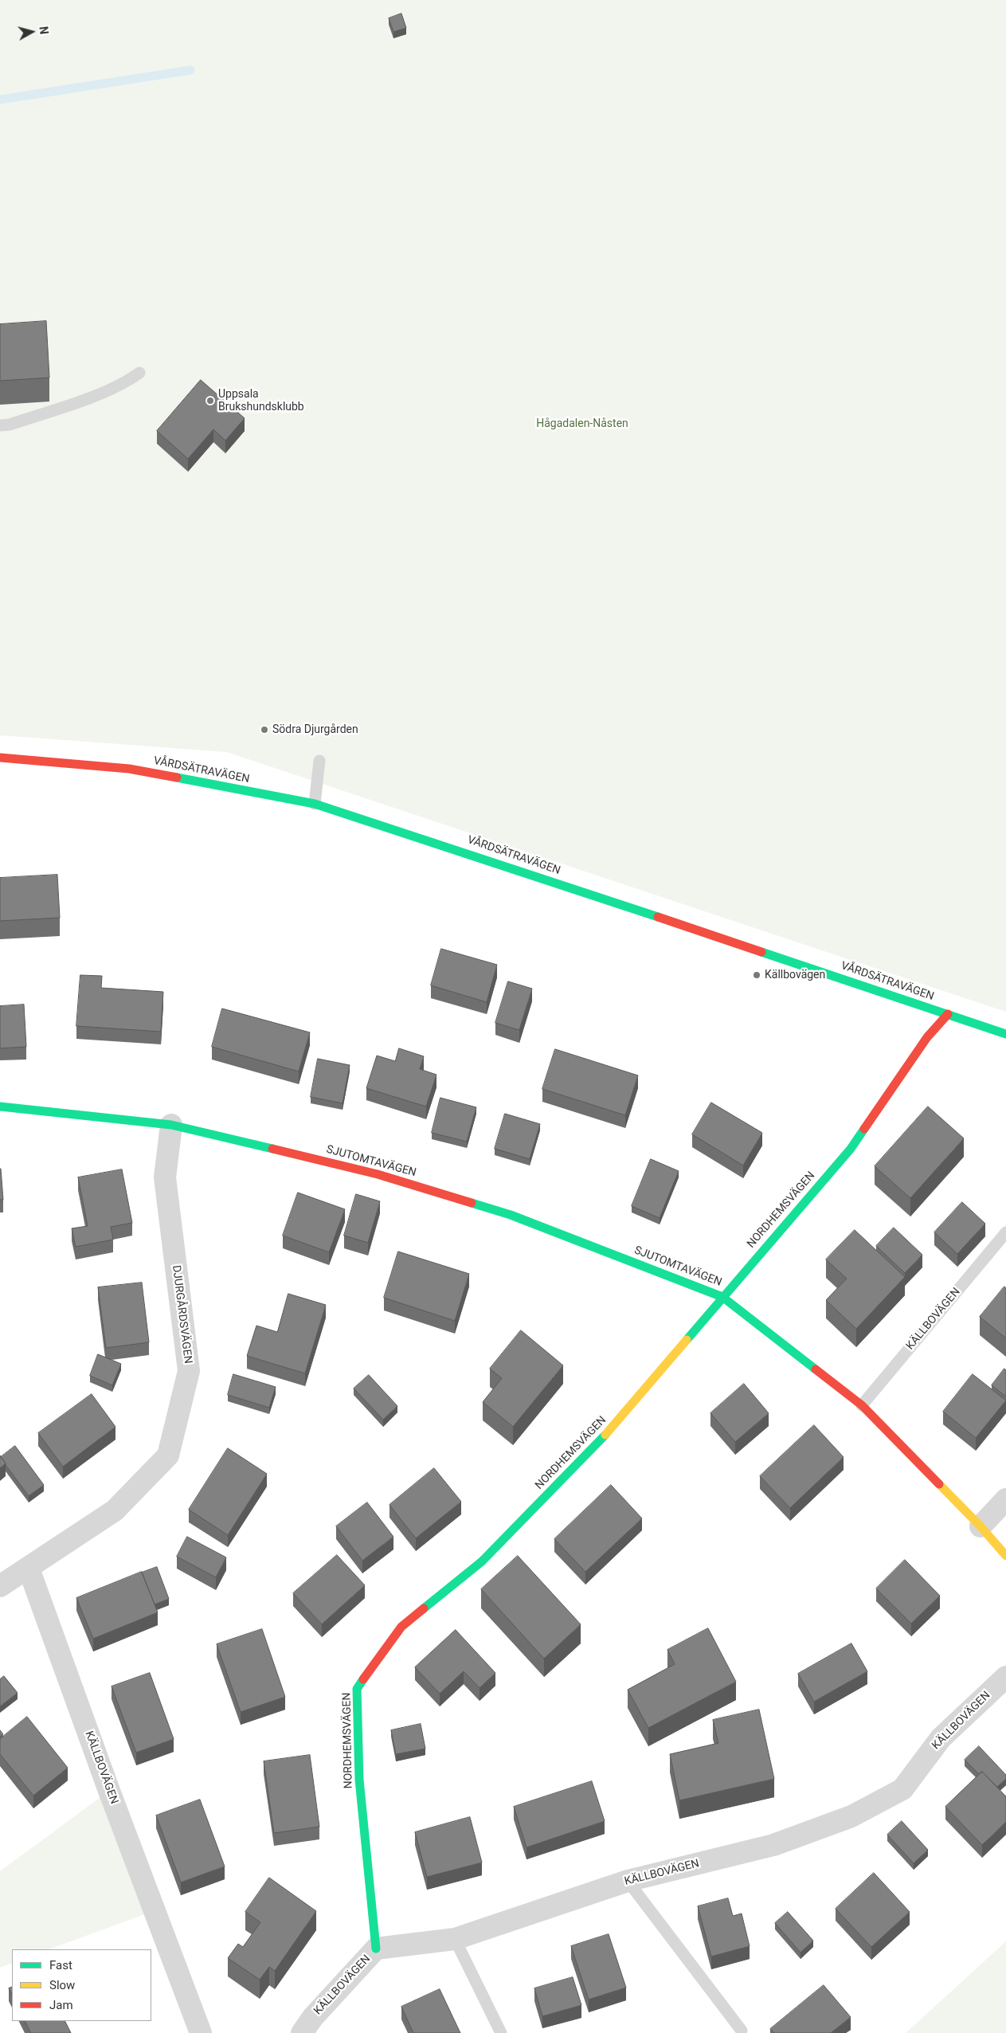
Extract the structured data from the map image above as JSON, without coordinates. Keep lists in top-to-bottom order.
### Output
{
  "streets": {
    "street": [
      "VÅRDSÄTRAVÄGEN",
      "SJUTOMTAVÄGEN",
      "NORDHEMSVÄGEN",
      "DJURGÅRDSVÄGEN",
      "KÄLLBOVÄGEN"
    ]
  },
  "crossings": [
    ["VÅRDSÄTRAVÄGEN", "NORDHEMSVÄGEN"],
    ["SJUTOMTAVÄGEN", "NORDHEMSVÄGEN"],
    ["SJUTOMTAVÄGEN", "DJURGÅRDSVÄGEN"],
    ["NORDHEMSVÄGEN", "KÄLLBOVÄGEN"],
    ["DJURGÅRDSVÄGEN", "KÄLLBOVÄGEN"]
  ],
  "parks": ["Hågadalen-Nåsten"],
  "places": ["Uppsala Brukshundsklubb", "Södra Djurgården", "Källbovägen"],
  "legend": ["Fast", "Slow", "Jam"],
  "north": "right"
}
